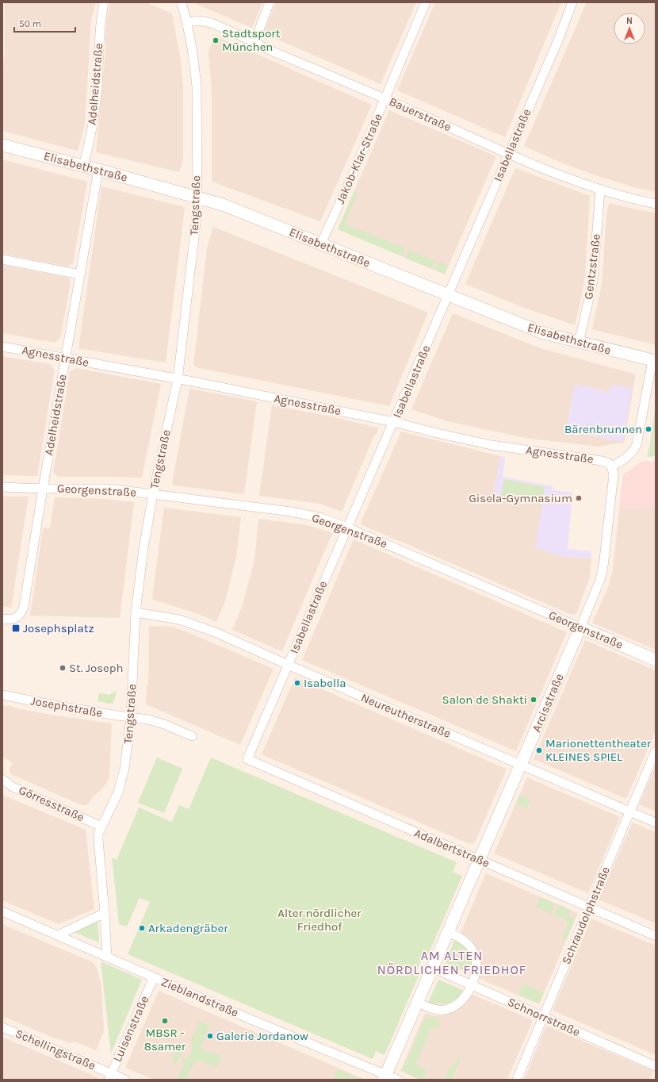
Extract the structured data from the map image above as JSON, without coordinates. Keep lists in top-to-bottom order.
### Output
{
  "streets": {
    "main road": ["Elisabethstraße", "Georgenstraße", "Arcisstraße"],
    "street": [
      "Adelheidstraße",
      "Bauerstraße",
      "Isabellastraße",
      "Jakob-Klar-Straße",
      "Tengstraße",
      "Gentzstraße",
      "Agnesstraße",
      "Josephstraße",
      "Neureutherstraße",
      "Görresstraße",
      "Adalbertstraße",
      "Schraudolphstraße",
      "Zieblandstraße",
      "Schnorrstraße",
      "Luisenstraße",
      "Schellingstraße"
    ]
  },
  "crossings": [
    ["Adelheidstraße", "Elisabethstraße"],
    ["Adelheidstraße", "Agnesstraße"],
    ["Adelheidstraße", "Georgenstraße"],
    ["Bauerstraße", "Isabellastraße"],
    ["Bauerstraße", "Jakob-Klar-Straße"],
    ["Bauerstraße", "Tengstraße"],
    ["Bauerstraße", "Gentzstraße"],
    ["Isabellastraße", "Elisabethstraße"],
    ["Isabellastraße", "Agnesstraße"],
    ["Isabellastraße", "Georgenstraße"],
    ["Isabellastraße", "Neureutherstraße"],
    ["Isabellastraße", "Adalbertstraße"],
    ["Jakob-Klar-Straße", "Elisabethstraße"],
    ["Elisabethstraße", "Tengstraße"],
    ["Elisabethstraße", "Gentzstraße"],
    ["Tengstraße", "Agnesstraße"],
    ["Tengstraße", "Georgenstraße"],
    ["Tengstraße", "Josephstraße"],
    ["Tengstraße", "Neureutherstraße"],
    ["Tengstraße", "Görresstraße"],
    ["Tengstraße", "Zieblandstraße"],
    ["Agnesstraße", "Arcisstraße"],
    ["Georgenstraße", "Arcisstraße"],
    ["Arcisstraße", "Neureutherstraße"],
    ["Arcisstraße", "Adalbertstraße"],
    ["Arcisstraße", "Zieblandstraße"],
    ["Arcisstraße", "Schnorrstraße"],
    ["Neureutherstraße", "Schraudolphstraße"],
    ["Adalbertstraße", "Schraudolphstraße"],
    ["Schraudolphstraße", "Schnorrstraße"],
    ["Zieblandstraße", "Luisenstraße"],
    ["Luisenstraße", "Schellingstraße"]
  ],
  "districts": ["AM ALTEN NÖRDLICHEN FRIEDHOF"],
  "parks": ["Alter nördlicher Friedhof"],
  "places": {
    "other": [
      "Stadtsport München",
      "Bärenbrunnen",
      "Gisela-Gymnasium",
      "St. Joseph",
      "Isabella",
      "Salon de Shakti",
      "Marionettentheater KLEINES SPIEL",
      "Arkadengräber",
      "MBSR - 8samer",
      "Galerie Jordanow"
    ],
    "transit": ["Josephsplatz"]
  },
  "scale_bar": "50 m",
  "north": "top"
}
